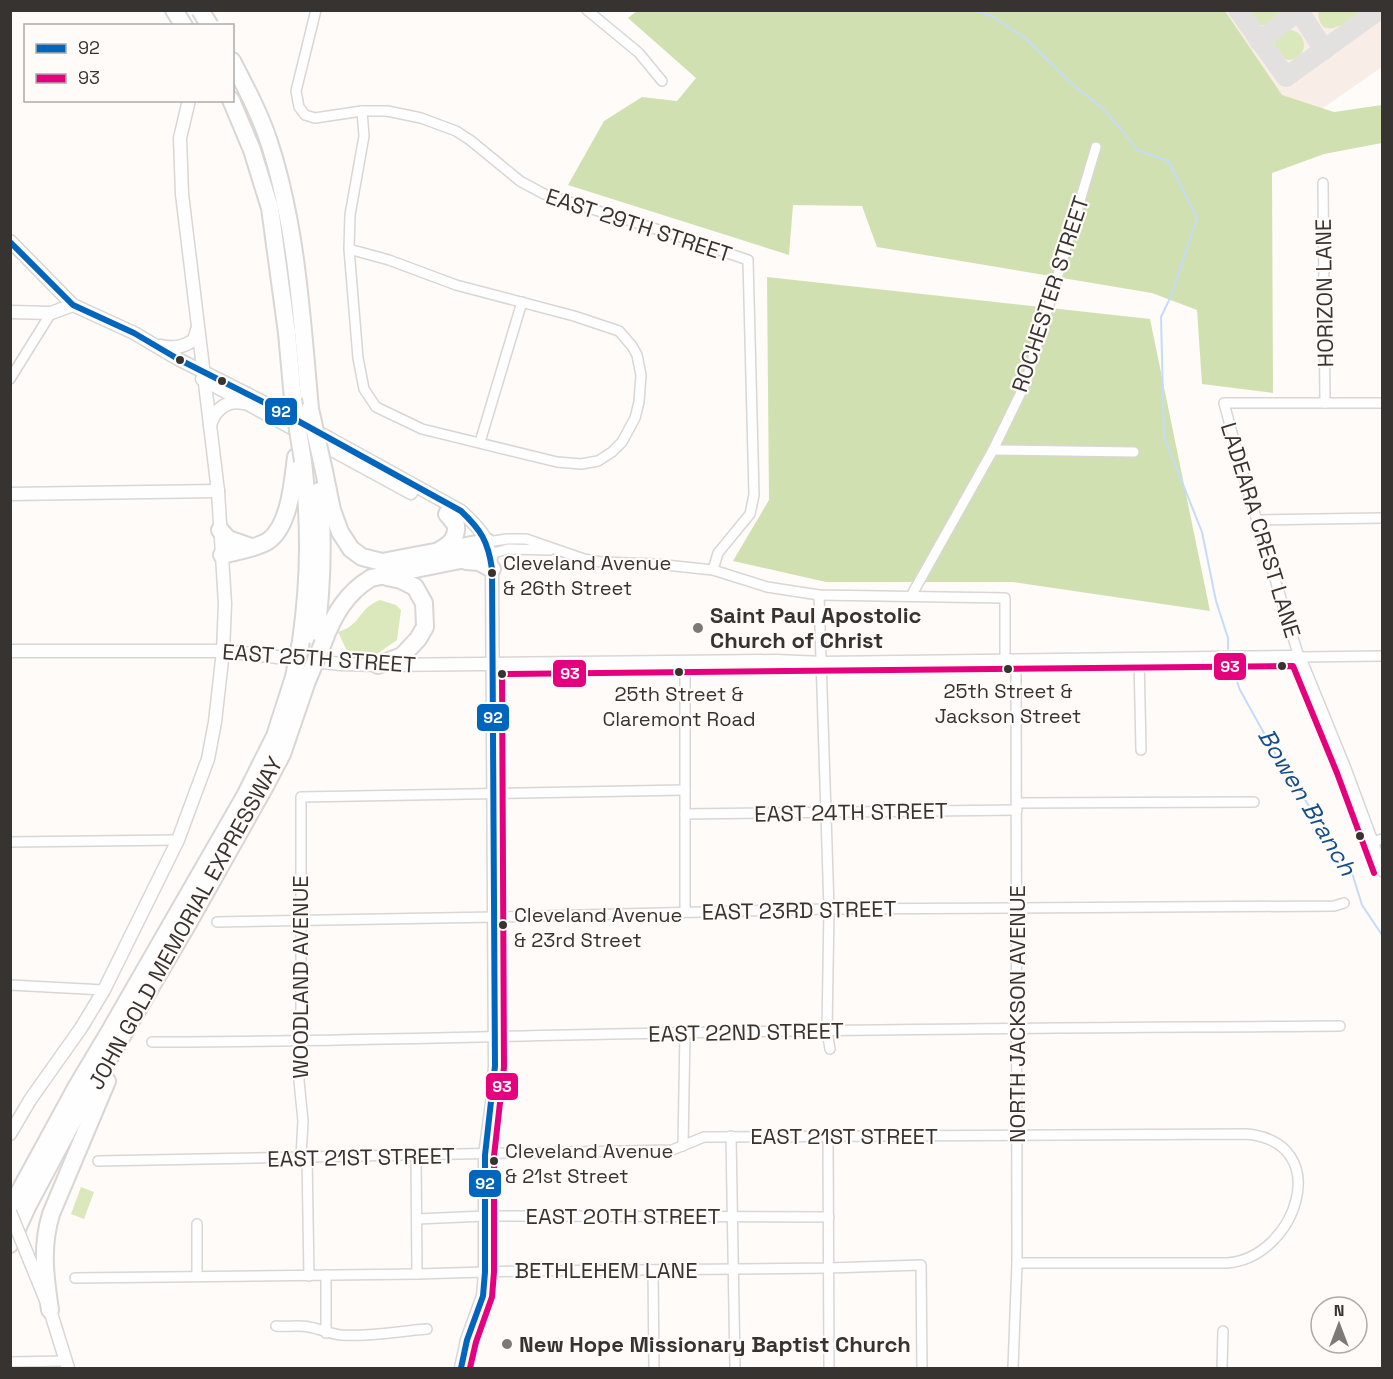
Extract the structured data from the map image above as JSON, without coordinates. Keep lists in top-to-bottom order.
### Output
{
  "streets": {
    "highway": ["JOHN GOLD MEMORIAL EXPRESSWAY"],
    "street": [
      "EAST 29TH STREET",
      "HORIZON LANE",
      "ROCHESTER STREET",
      "LADEARA CREST LANE",
      "EAST 25TH STREET",
      "EAST 24TH STREET",
      "EAST 23RD STREET",
      "WOODLAND AVENUE",
      "NORTH JACKSON AVENUE",
      "EAST 22ND STREET",
      "EAST 21ST STREET",
      "EAST 20TH STREET",
      "BETHLEHEM LANE"
    ]
  },
  "crossings": [
    ["HORIZON LANE", "LADEARA CREST LANE"],
    ["ROCHESTER STREET", "NORTH JACKSON AVENUE"],
    ["LADEARA CREST LANE", "EAST 25TH STREET"],
    ["EAST 25TH STREET", "NORTH JACKSON AVENUE"],
    ["EAST 24TH STREET", "NORTH JACKSON AVENUE"],
    ["EAST 23RD STREET", "WOODLAND AVENUE"],
    ["EAST 23RD STREET", "NORTH JACKSON AVENUE"],
    ["WOODLAND AVENUE", "EAST 22ND STREET"],
    ["WOODLAND AVENUE", "EAST 21ST STREET"],
    ["WOODLAND AVENUE", "BETHLEHEM LANE"],
    ["NORTH JACKSON AVENUE", "EAST 22ND STREET"],
    ["NORTH JACKSON AVENUE", "EAST 21ST STREET"]
  ],
  "water": ["Bowen Branch"],
  "places": [
    "Cleveland Avenue & 26th Street",
    "Saint Paul Apostolic Church of Christ",
    "25th Street & Jackson Street",
    "25th Street & Claremont Road",
    "Cleveland Avenue & 23rd Street",
    "Cleveland Avenue & 21st Street",
    "New Hope Missionary Baptist Church"
  ],
  "lines": ["transit line 92", "transit line 93"],
  "legend": ["92", "93"],
  "north": "top"
}
